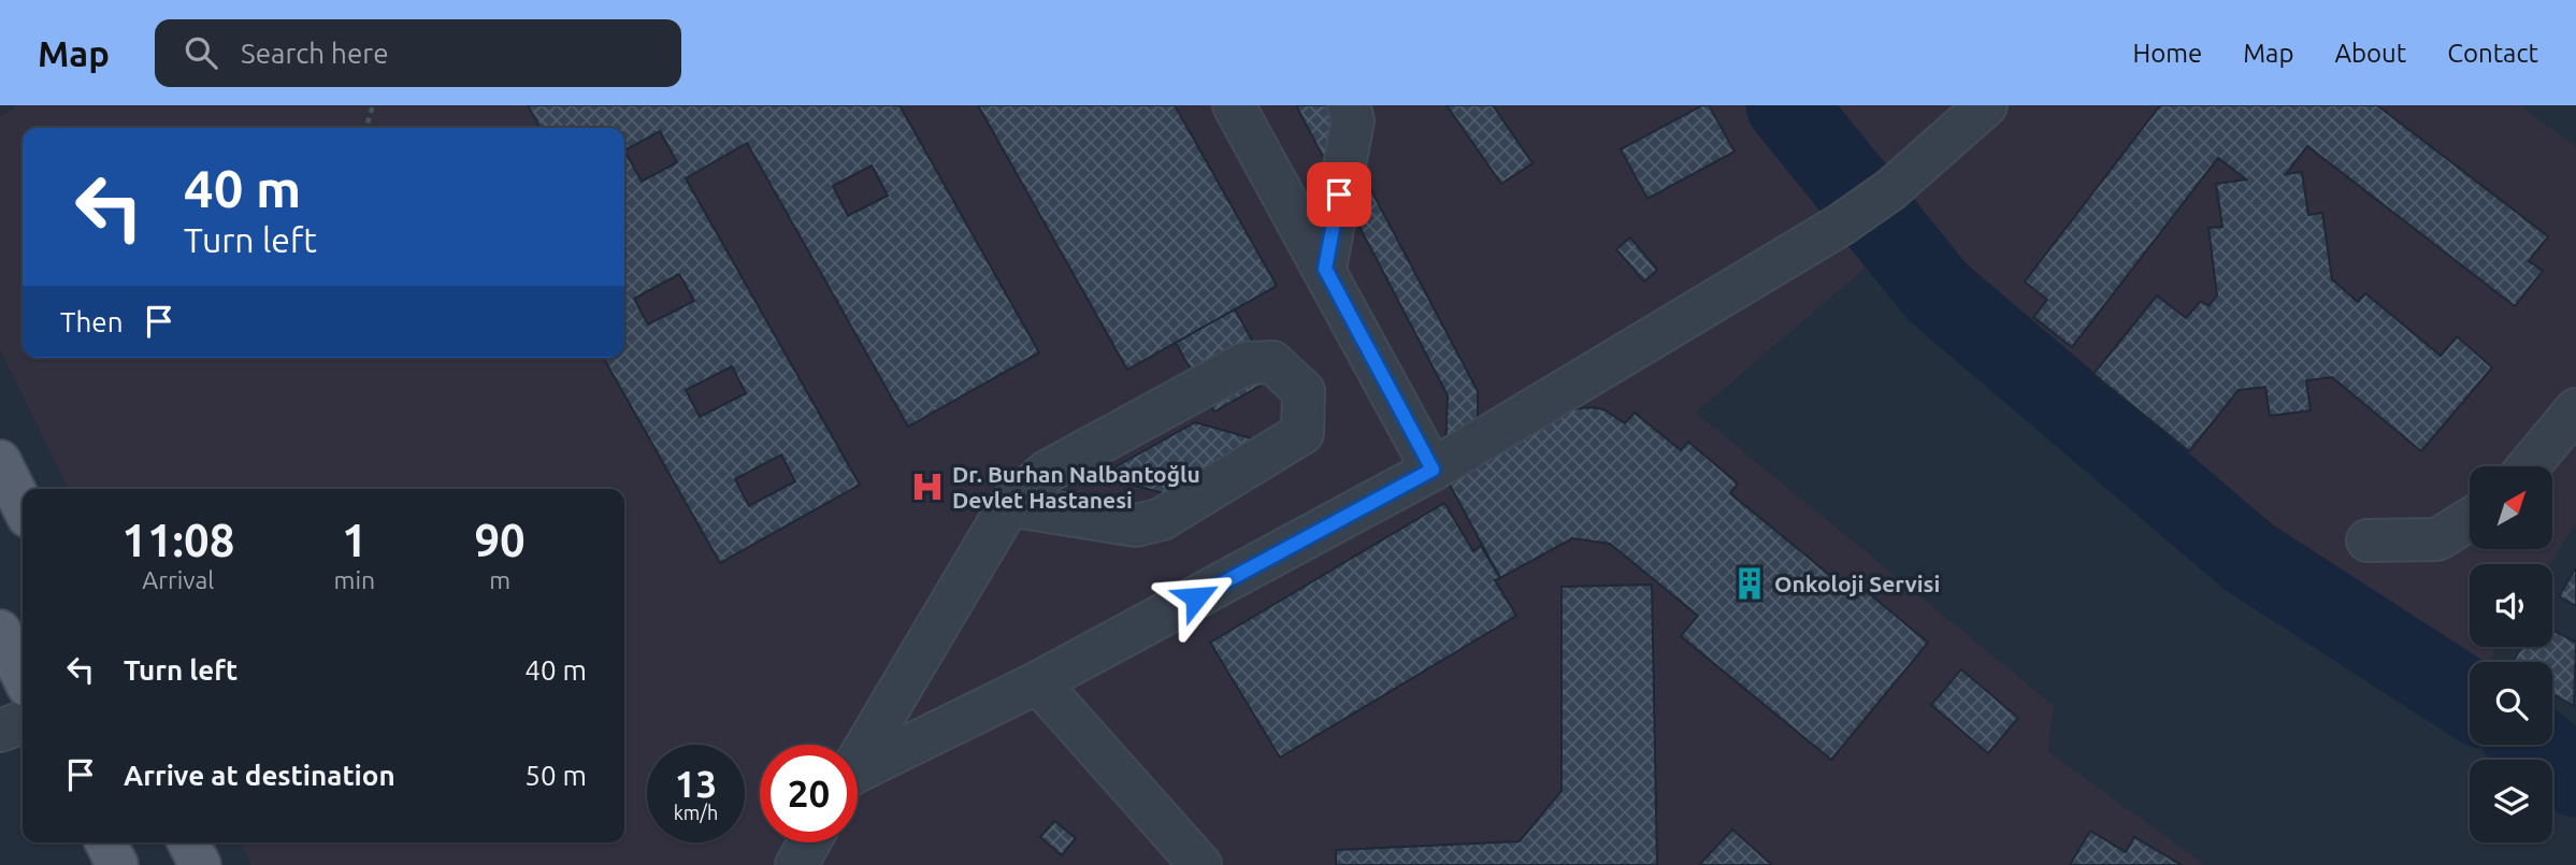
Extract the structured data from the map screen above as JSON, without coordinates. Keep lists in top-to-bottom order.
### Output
{
  "places": {
    "hospital": ["Dr. Burhan Nalbantoğlu Devlet Hastanesi"],
    "building": ["Onkoloji Servisi"]
  },
  "north": "top right",
  "page": {
    "header": "Map",
    "search": "Search here",
    "nav": [
      "Home",
      "Map",
      "About",
      "Contact"
    ],
    "turn": ["40 m", "Turn left"],
    "then": "Then",
    "eta": [
      "11:08",
      "Arrival",
      "1",
      "min",
      "90",
      "m"
    ],
    "list": [
      {
        "name": "Turn left",
        "value": "40 m"
      },
      {
        "name": "Arrive at destination",
        "value": "50 m"
      }
    ],
    "speed": "13 km/h",
    "limit": "20"
  }
}
